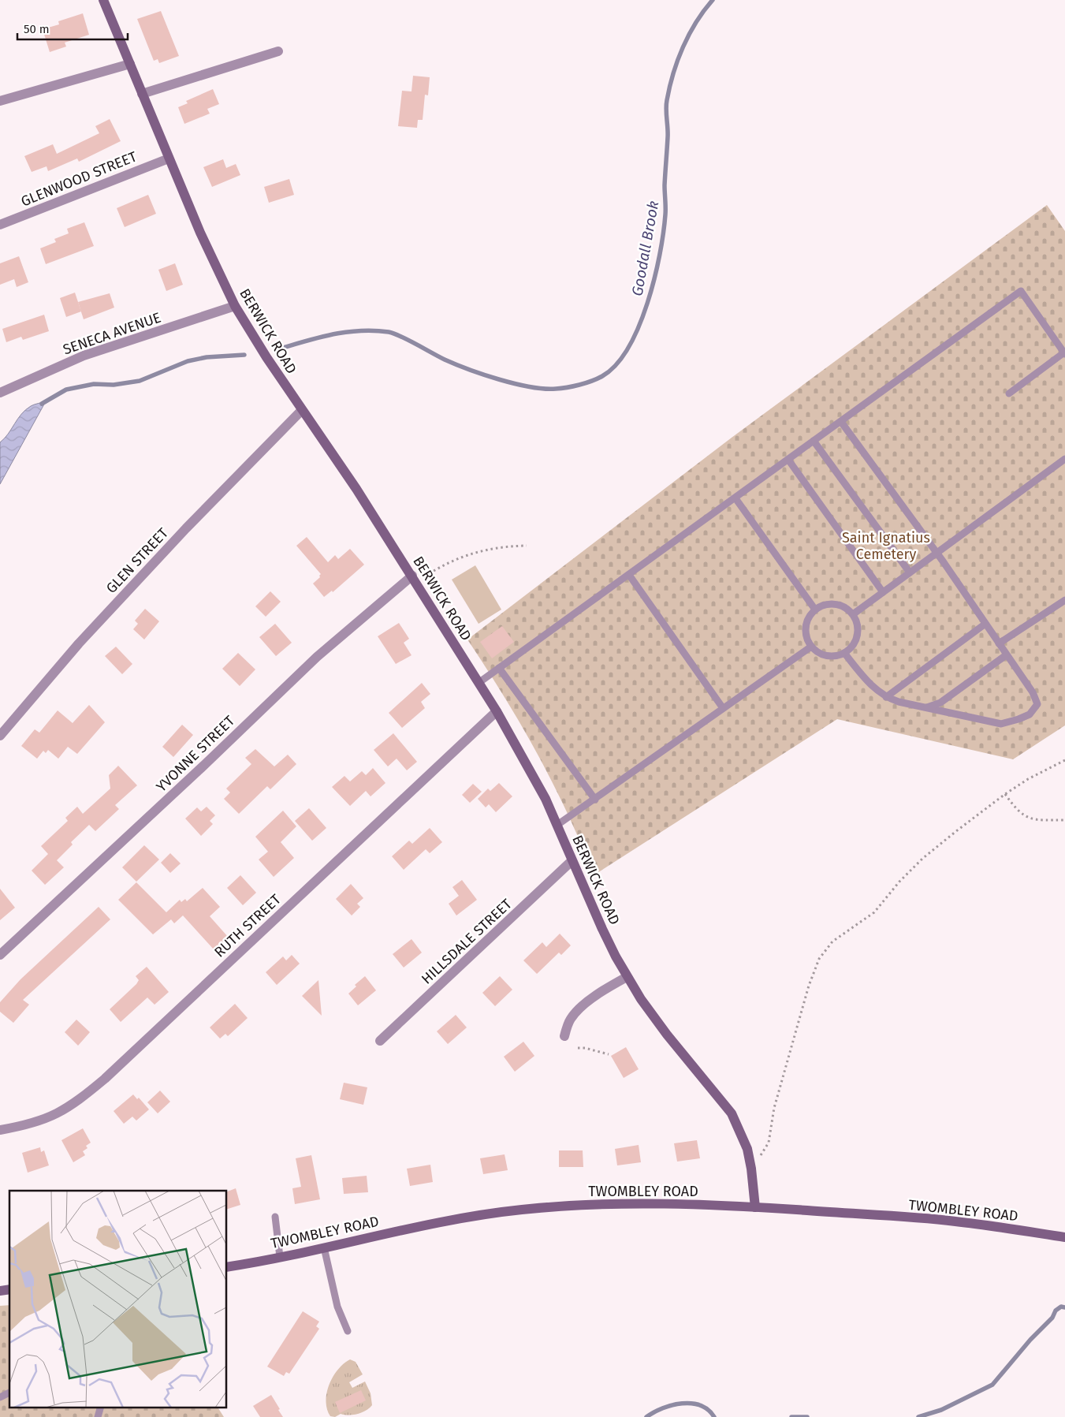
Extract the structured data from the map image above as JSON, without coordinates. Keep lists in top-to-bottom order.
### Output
{
  "streets": {
    "street": [
      "GLENWOOD STREET",
      "BERWICK ROAD",
      "SENECA AVENUE",
      "GLEN STREET",
      "YVONNE STREET",
      "RUTH STREET",
      "HILLSDALE STREET",
      "TWOMBLEY ROAD"
    ]
  },
  "crossings": [
    ["GLENWOOD STREET", "BERWICK ROAD"],
    ["BERWICK ROAD", "SENECA AVENUE"],
    ["BERWICK ROAD", "GLEN STREET"],
    ["BERWICK ROAD", "YVONNE STREET"],
    ["BERWICK ROAD", "RUTH STREET"],
    ["BERWICK ROAD", "HILLSDALE STREET"],
    ["BERWICK ROAD", "TWOMBLEY ROAD"]
  ],
  "water": ["Goodall Brook"],
  "parks": ["Saint Ignatius Cemetery"],
  "scale_bar": "50 m"
}
